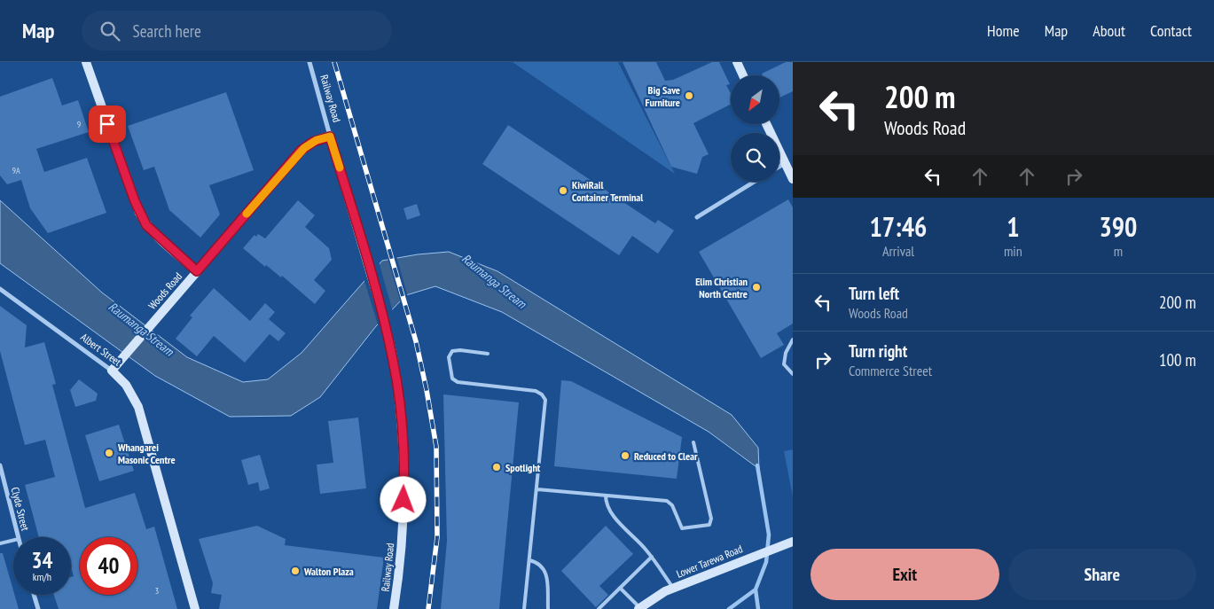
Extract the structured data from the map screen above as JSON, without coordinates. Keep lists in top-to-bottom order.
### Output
{
  "streets": {
    "street": [
      "Railway Road",
      "Woods Road",
      "Albert Street",
      "Clyde Street",
      "Lower Tarewa Road"
    ]
  },
  "crossings": [
    ["Railway Road", "Woods Road"],
    ["Woods Road", "Albert Street"]
  ],
  "water": ["Raumanga Stream"],
  "places": [
    "Big Save Furniture",
    "KiwiRail Container Terminal",
    "Elim Christian North Centre",
    "Whangarei Masonic Centre",
    "Reduced to Clear",
    "Spotlight",
    "Walton Plaza"
  ],
  "house_numbers": ["9", "9A", "3"],
  "north": "bottom left",
  "page": {
    "header": "Map",
    "search": "Search here",
    "nav": [
      "Home",
      "Map",
      "About",
      "Contact"
    ],
    "turn": ["200 m", "Woods Road"],
    "eta": [
      "17:46",
      "Arrival",
      "1",
      "min",
      "390",
      "m"
    ],
    "list": [
      {
        "name": "Turn left",
        "note": "Woods Road",
        "value": "200 m"
      },
      {
        "name": "Turn right",
        "note": "Commerce Street",
        "value": "100 m"
      }
    ],
    "speed": "34 km/h",
    "limit": "40",
    "buttons": ["Exit", "Share"]
  }
}
